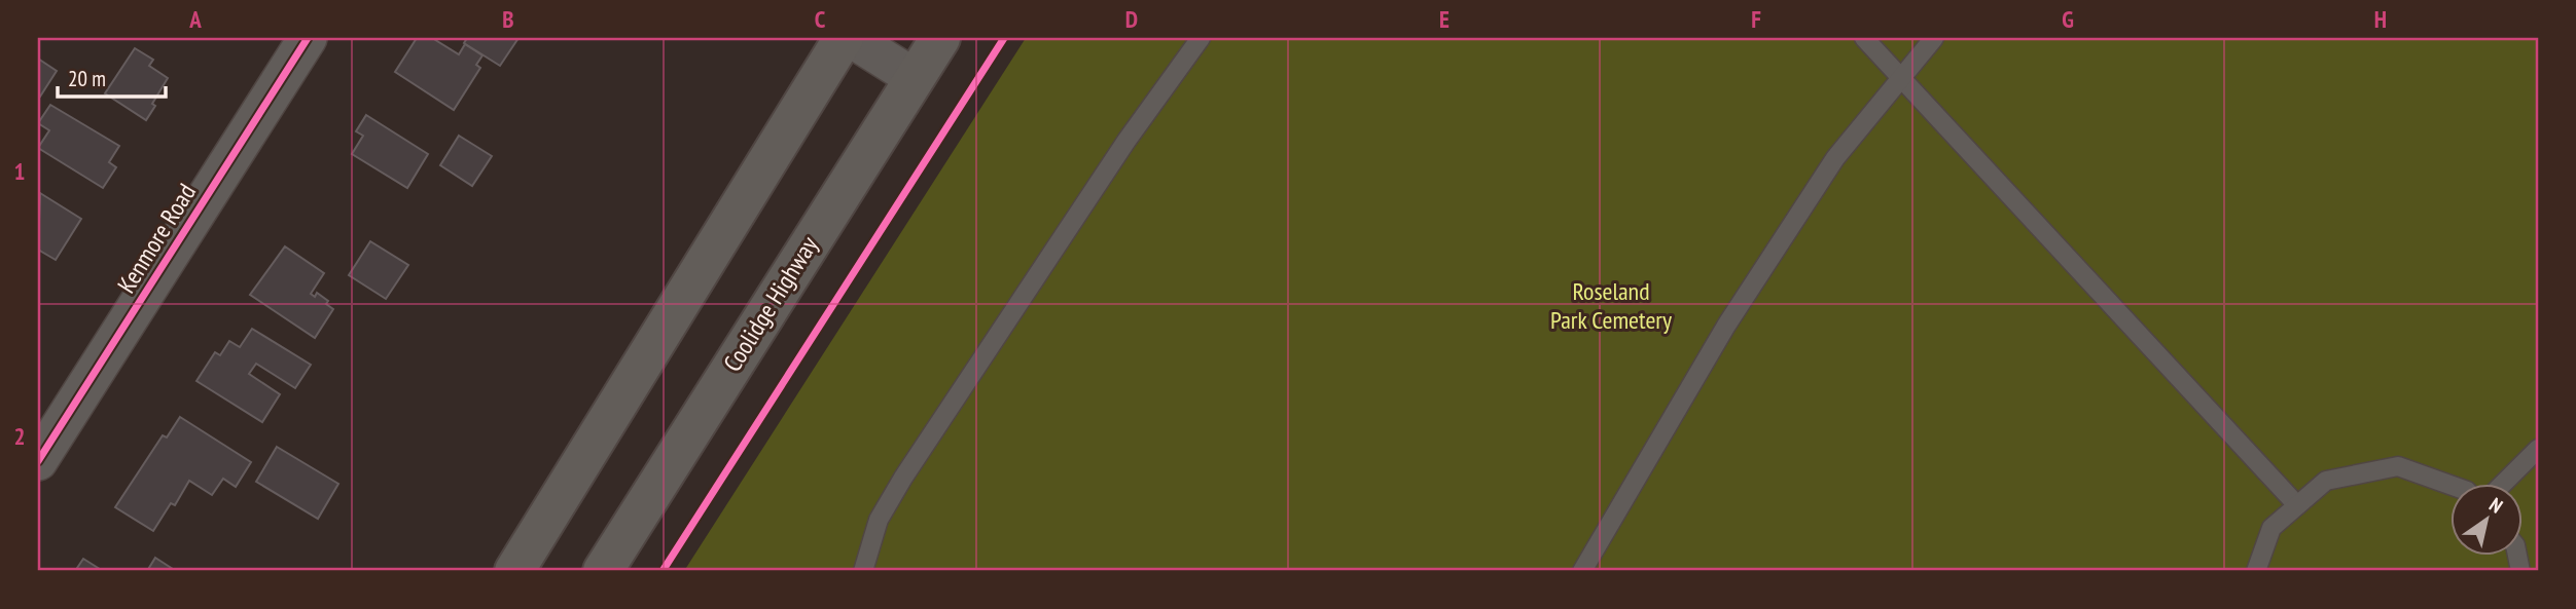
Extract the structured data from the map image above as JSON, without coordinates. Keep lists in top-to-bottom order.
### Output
{
  "streets": {
    "main road": ["Coolidge Highway"],
    "street": ["Kenmore Road"]
  },
  "parks": ["Roseland Park Cemetery"],
  "scale_bar": "20 m",
  "north": "top right",
  "grid": {
    "columns": [
      "A",
      "B",
      "C",
      "D",
      "E",
      "F",
      "G",
      "H"
    ],
    "rows": ["1", "2"]
  }
}
